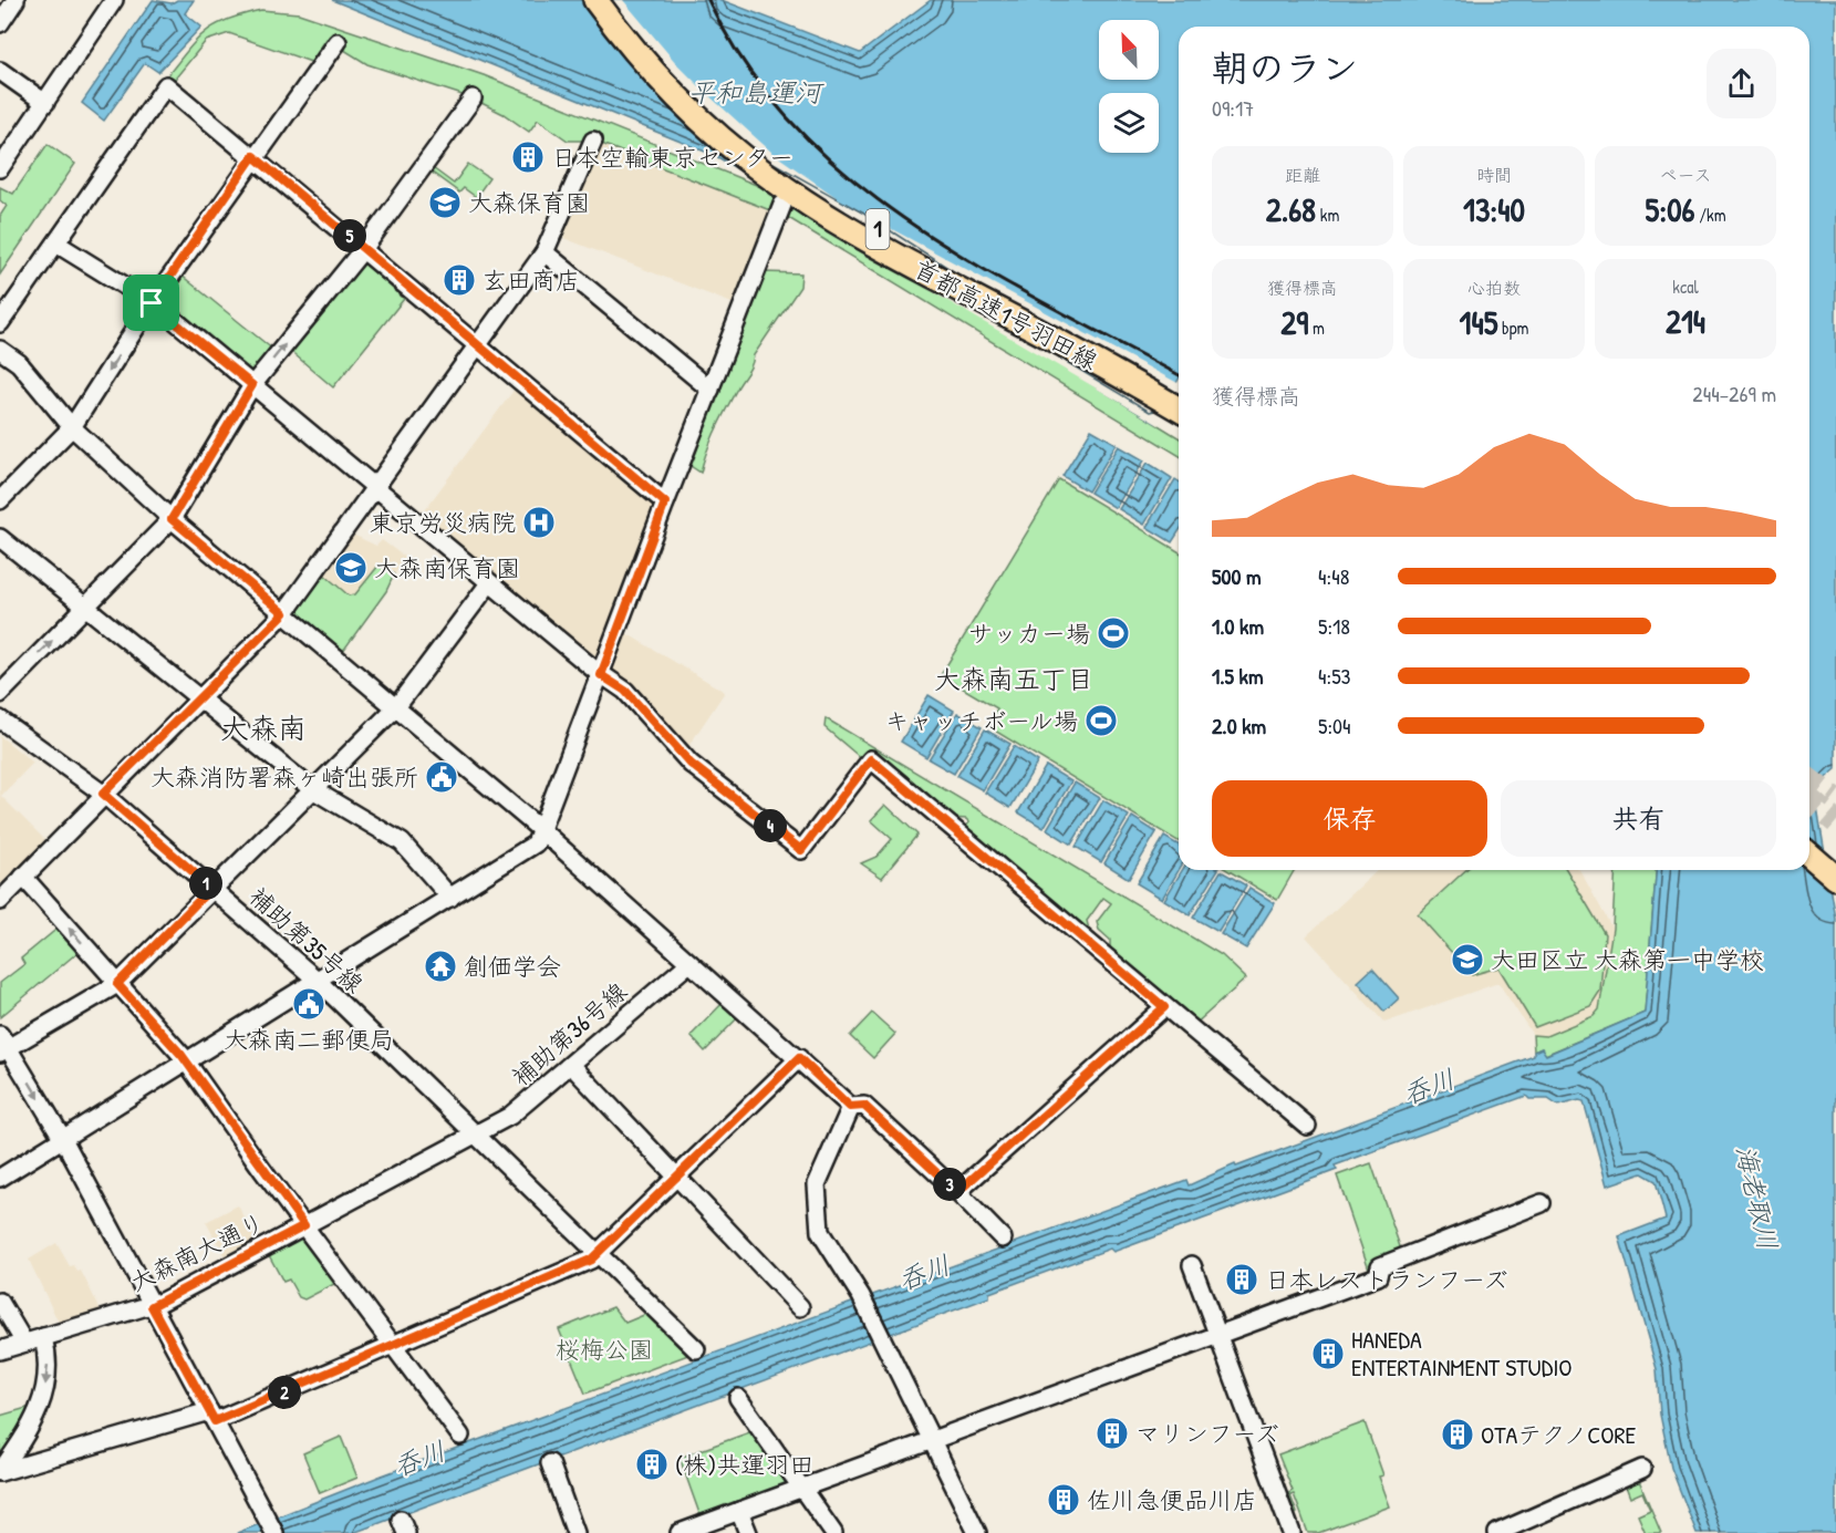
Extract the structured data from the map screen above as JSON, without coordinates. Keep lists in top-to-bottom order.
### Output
{
  "streets": {
    "highway": ["1", "首都高速1号羽田線"],
    "street": ["補助第35号線", "補助第36号線", "大森南大通り"]
  },
  "crossings": [
    ["補助第35号線", "補助第36号線"],
    ["補助第35号線", "大森南大通り"],
    ["補助第36号線", "大森南大通り"]
  ],
  "districts": ["大森南五丁目", "大森南"],
  "water": ["平和島運河", "呑川", "海老取川"],
  "parks": ["桜梅公園"],
  "places": {
    "building": [
      "日本空輸東京センター",
      "玄田商店",
      "日本レストランフーズ",
      "HANEDA ENTERTAINMENT STUDIO",
      "マリンフーズ",
      "OTAテクノCORE",
      "(株)共運羽田",
      "佐川急便品川店"
    ],
    "school or university": ["大森保育園", "大森南保育園", "大田区立 大森第一中学校"],
    "hospital": ["東京労災病院"],
    "sports": ["サッカー場", "キャッチボール場"],
    "public building": ["大森消防署森ヶ崎出張所", "大森南二郵便局"],
    "temple": ["創価学会"]
  },
  "north": "top left",
  "page": {
    "heading": ["朝のラン", "09:17"],
    "stats": [
      ["距離", "2.68 km"],
      ["時間", "13:40"],
      ["ペース", "5:06 /km"],
      ["獲得標高", "29 m"],
      ["心拍数", "145 bpm"],
      ["kcal", "214"]
    ],
    "pins": [
      "5",
      "4",
      "1",
      "3",
      "2"
    ],
    "chart": ["獲得標高", "244–269 m"],
    "list": [
      {
        "name": "500 m",
        "note": "4:48"
      },
      {
        "name": "1.0 km",
        "note": "5:18"
      },
      {
        "name": "1.5 km",
        "note": "4:53"
      },
      {
        "name": "2.0 km",
        "note": "5:04"
      }
    ],
    "buttons": ["保存", "共有"]
  }
}
